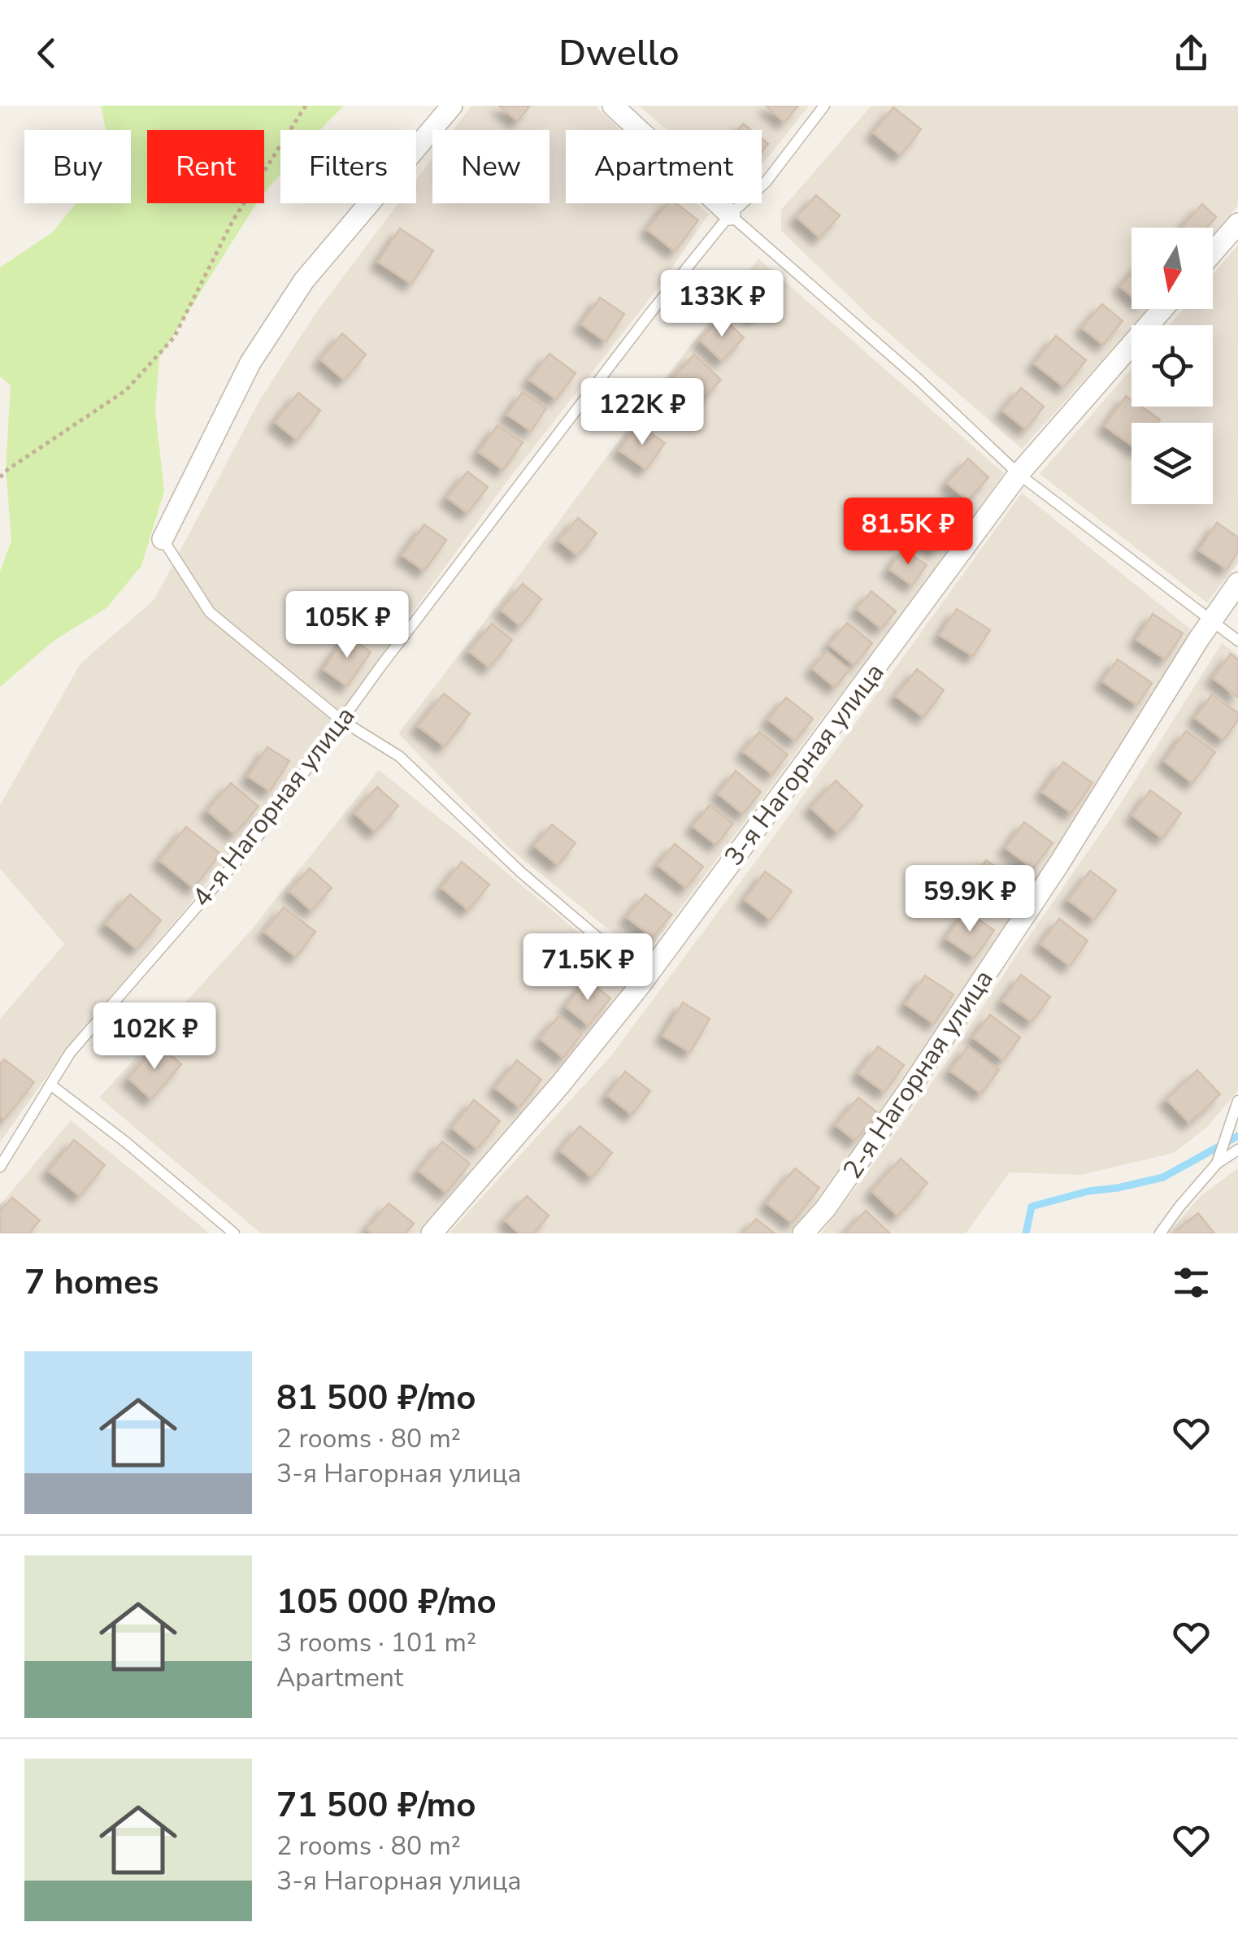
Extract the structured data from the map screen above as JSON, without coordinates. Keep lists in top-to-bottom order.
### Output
{
  "streets": {
    "street": ["3-я Нагорная улица", "2-я Нагорная улица"],
    "lane": ["4-я Нагорная улица"]
  },
  "north": "bottom",
  "page": {
    "header": "Dwello",
    "chip": [
      "Buy",
      "Rent",
      "Filters",
      "New",
      "Apartment"
    ],
    "price": [
      "133K ₽",
      "122K ₽",
      "81.5K ₽",
      "105K ₽",
      "59.9K ₽",
      "71.5K ₽",
      "102K ₽"
    ],
    "heading": "7 homes",
    "list": [
      {
        "name": "81 500 ₽/mo",
        "note": "2 rooms · 80 m² · 3-я Нагорная улица"
      },
      {
        "name": "105 000 ₽/mo",
        "note": "3 rooms · 101 m² · Apartment"
      },
      {
        "name": "71 500 ₽/mo",
        "note": "2 rooms · 80 m² · 3-я Нагорная улица"
      }
    ]
  }
}
